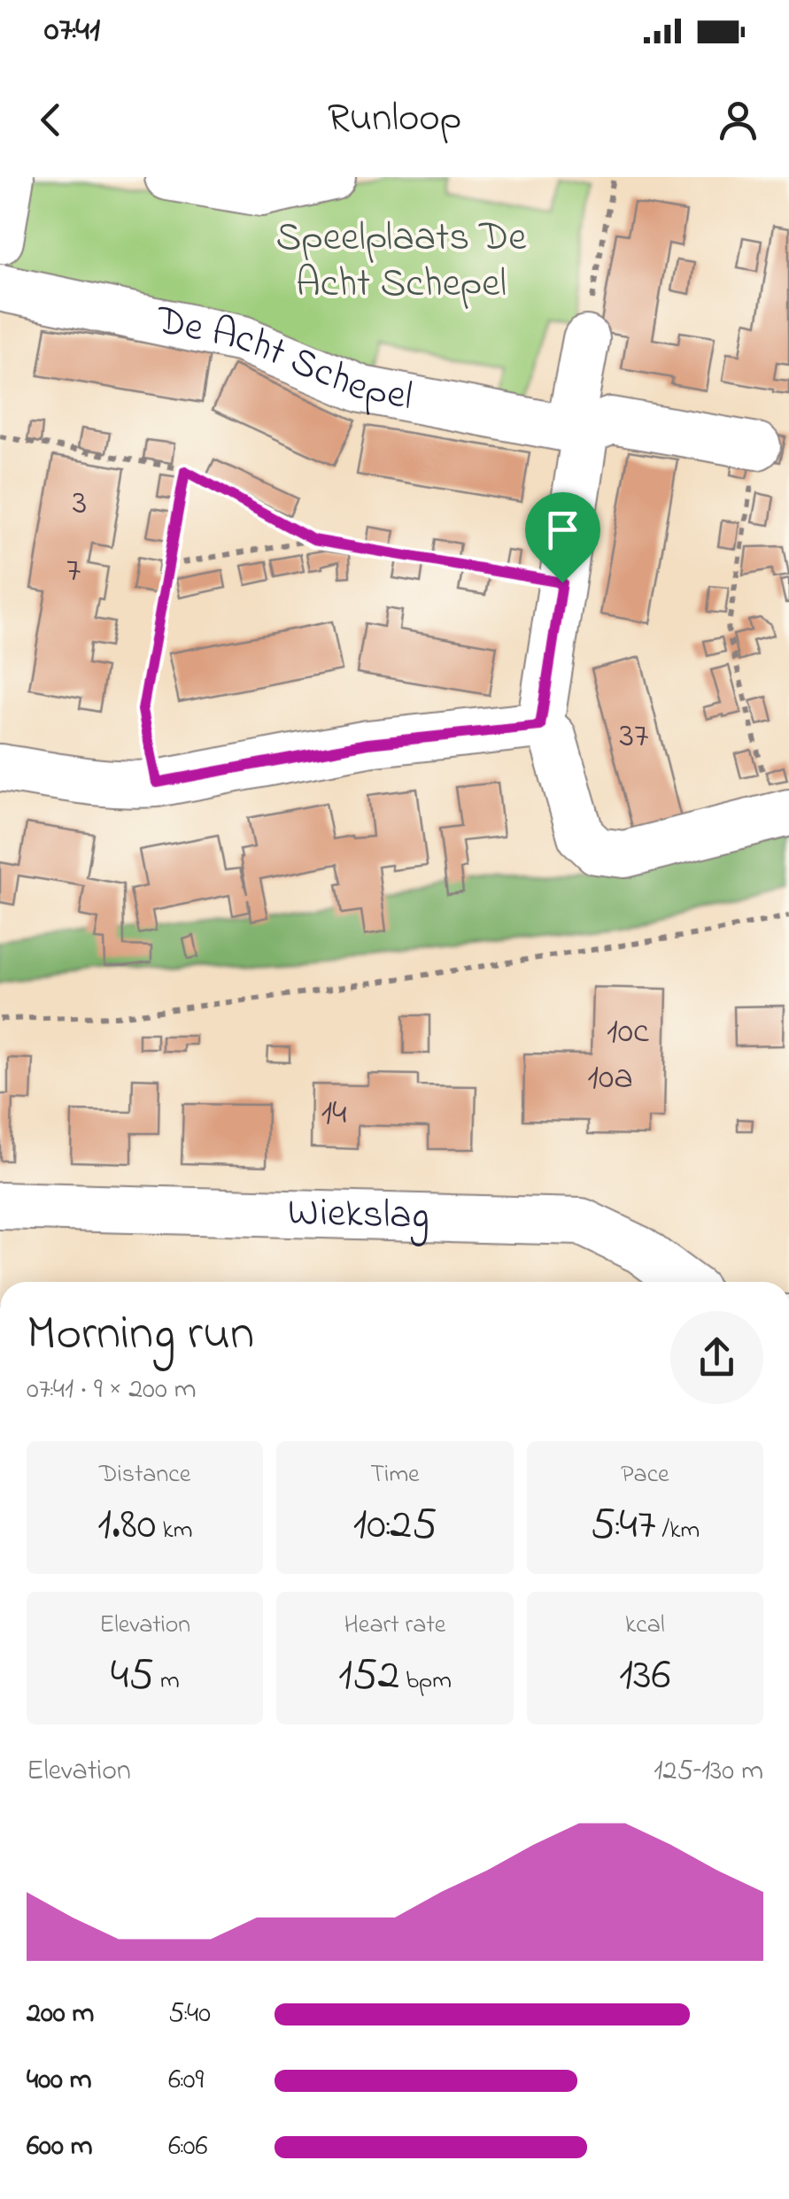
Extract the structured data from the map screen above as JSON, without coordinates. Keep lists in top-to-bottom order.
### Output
{
  "streets": {
    "street": ["De Acht Schepel", "Wiekslag"]
  },
  "parks": ["Speelplaats De Acht Schepel"],
  "house_numbers": [
    "3",
    "7",
    "37",
    "10c",
    "10a",
    "14"
  ],
  "page": {
    "status": "07:41",
    "header": "Runloop",
    "heading": ["Morning run", "07:41 · 9 × 200 m"],
    "stats": [
      ["Distance", "1.80 km"],
      ["Time", "10:25"],
      ["Pace", "5:47 /km"],
      ["Elevation", "45 m"],
      ["Heart rate", "152 bpm"],
      ["kcal", "136"]
    ],
    "chart": ["Elevation", "125–130 m"],
    "list": [
      {
        "name": "200 m",
        "note": "5:40"
      },
      {
        "name": "400 m",
        "note": "6:09"
      },
      {
        "name": "600 m",
        "note": "6:06"
      }
    ]
  }
}
